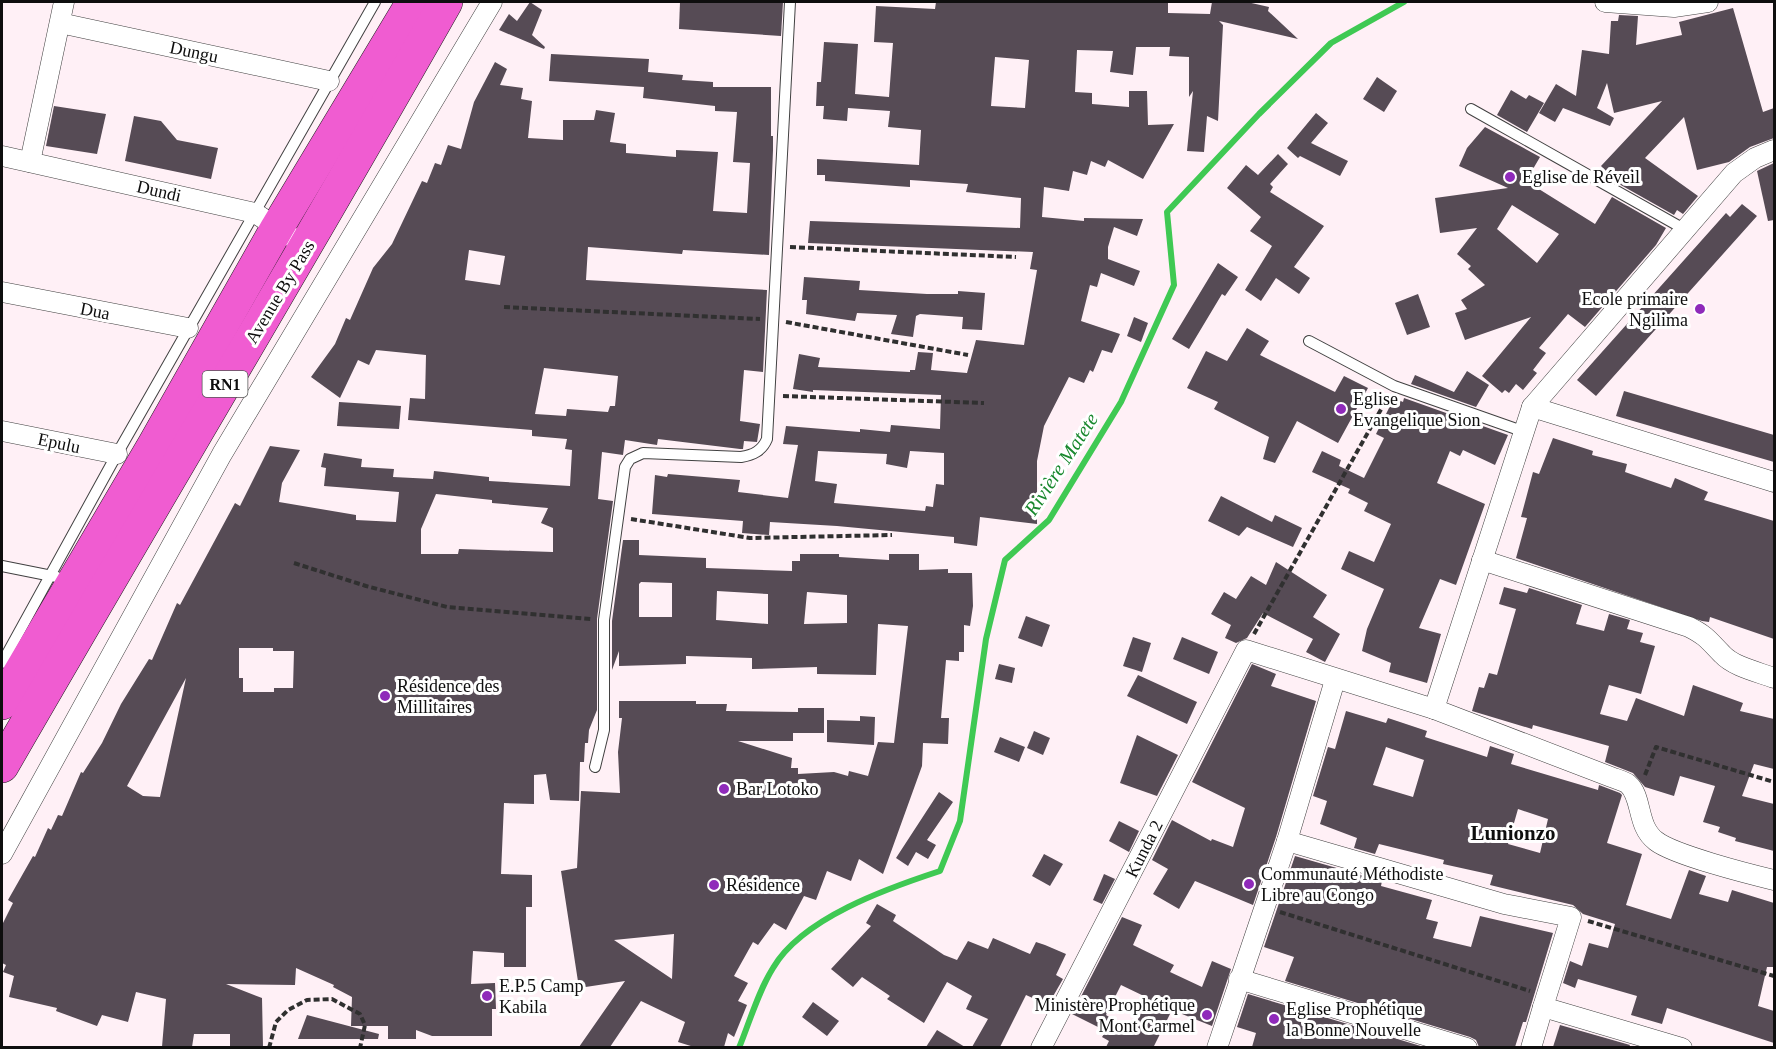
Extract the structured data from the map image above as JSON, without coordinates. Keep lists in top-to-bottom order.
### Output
{
  "streets": {
    "highway": ["Avenue By Pass", "RN1"],
    "street": [
      "Dungu",
      "Dundi",
      "Dua",
      "Epulu",
      "Kunda 2"
    ]
  },
  "crossings": [
    ["Dundi", "Avenue By Pass"]
  ],
  "districts": ["Lunionzo"],
  "water": ["Rivière Matete"],
  "places": [
    "Eglise de Réveil",
    "Ecole primaire Ngilima",
    "Eglise Evangelique Sion",
    "Résidence des Millitaires",
    "Bar Lotoko",
    "Communauté Méthodiste Libre au Congo",
    "Résidence",
    "E.P.5 Camp Kabila",
    "Ministère Prophétique Mont Carmel",
    "Eglise Prophétique la Bonne Nouvelle"
  ]
}
